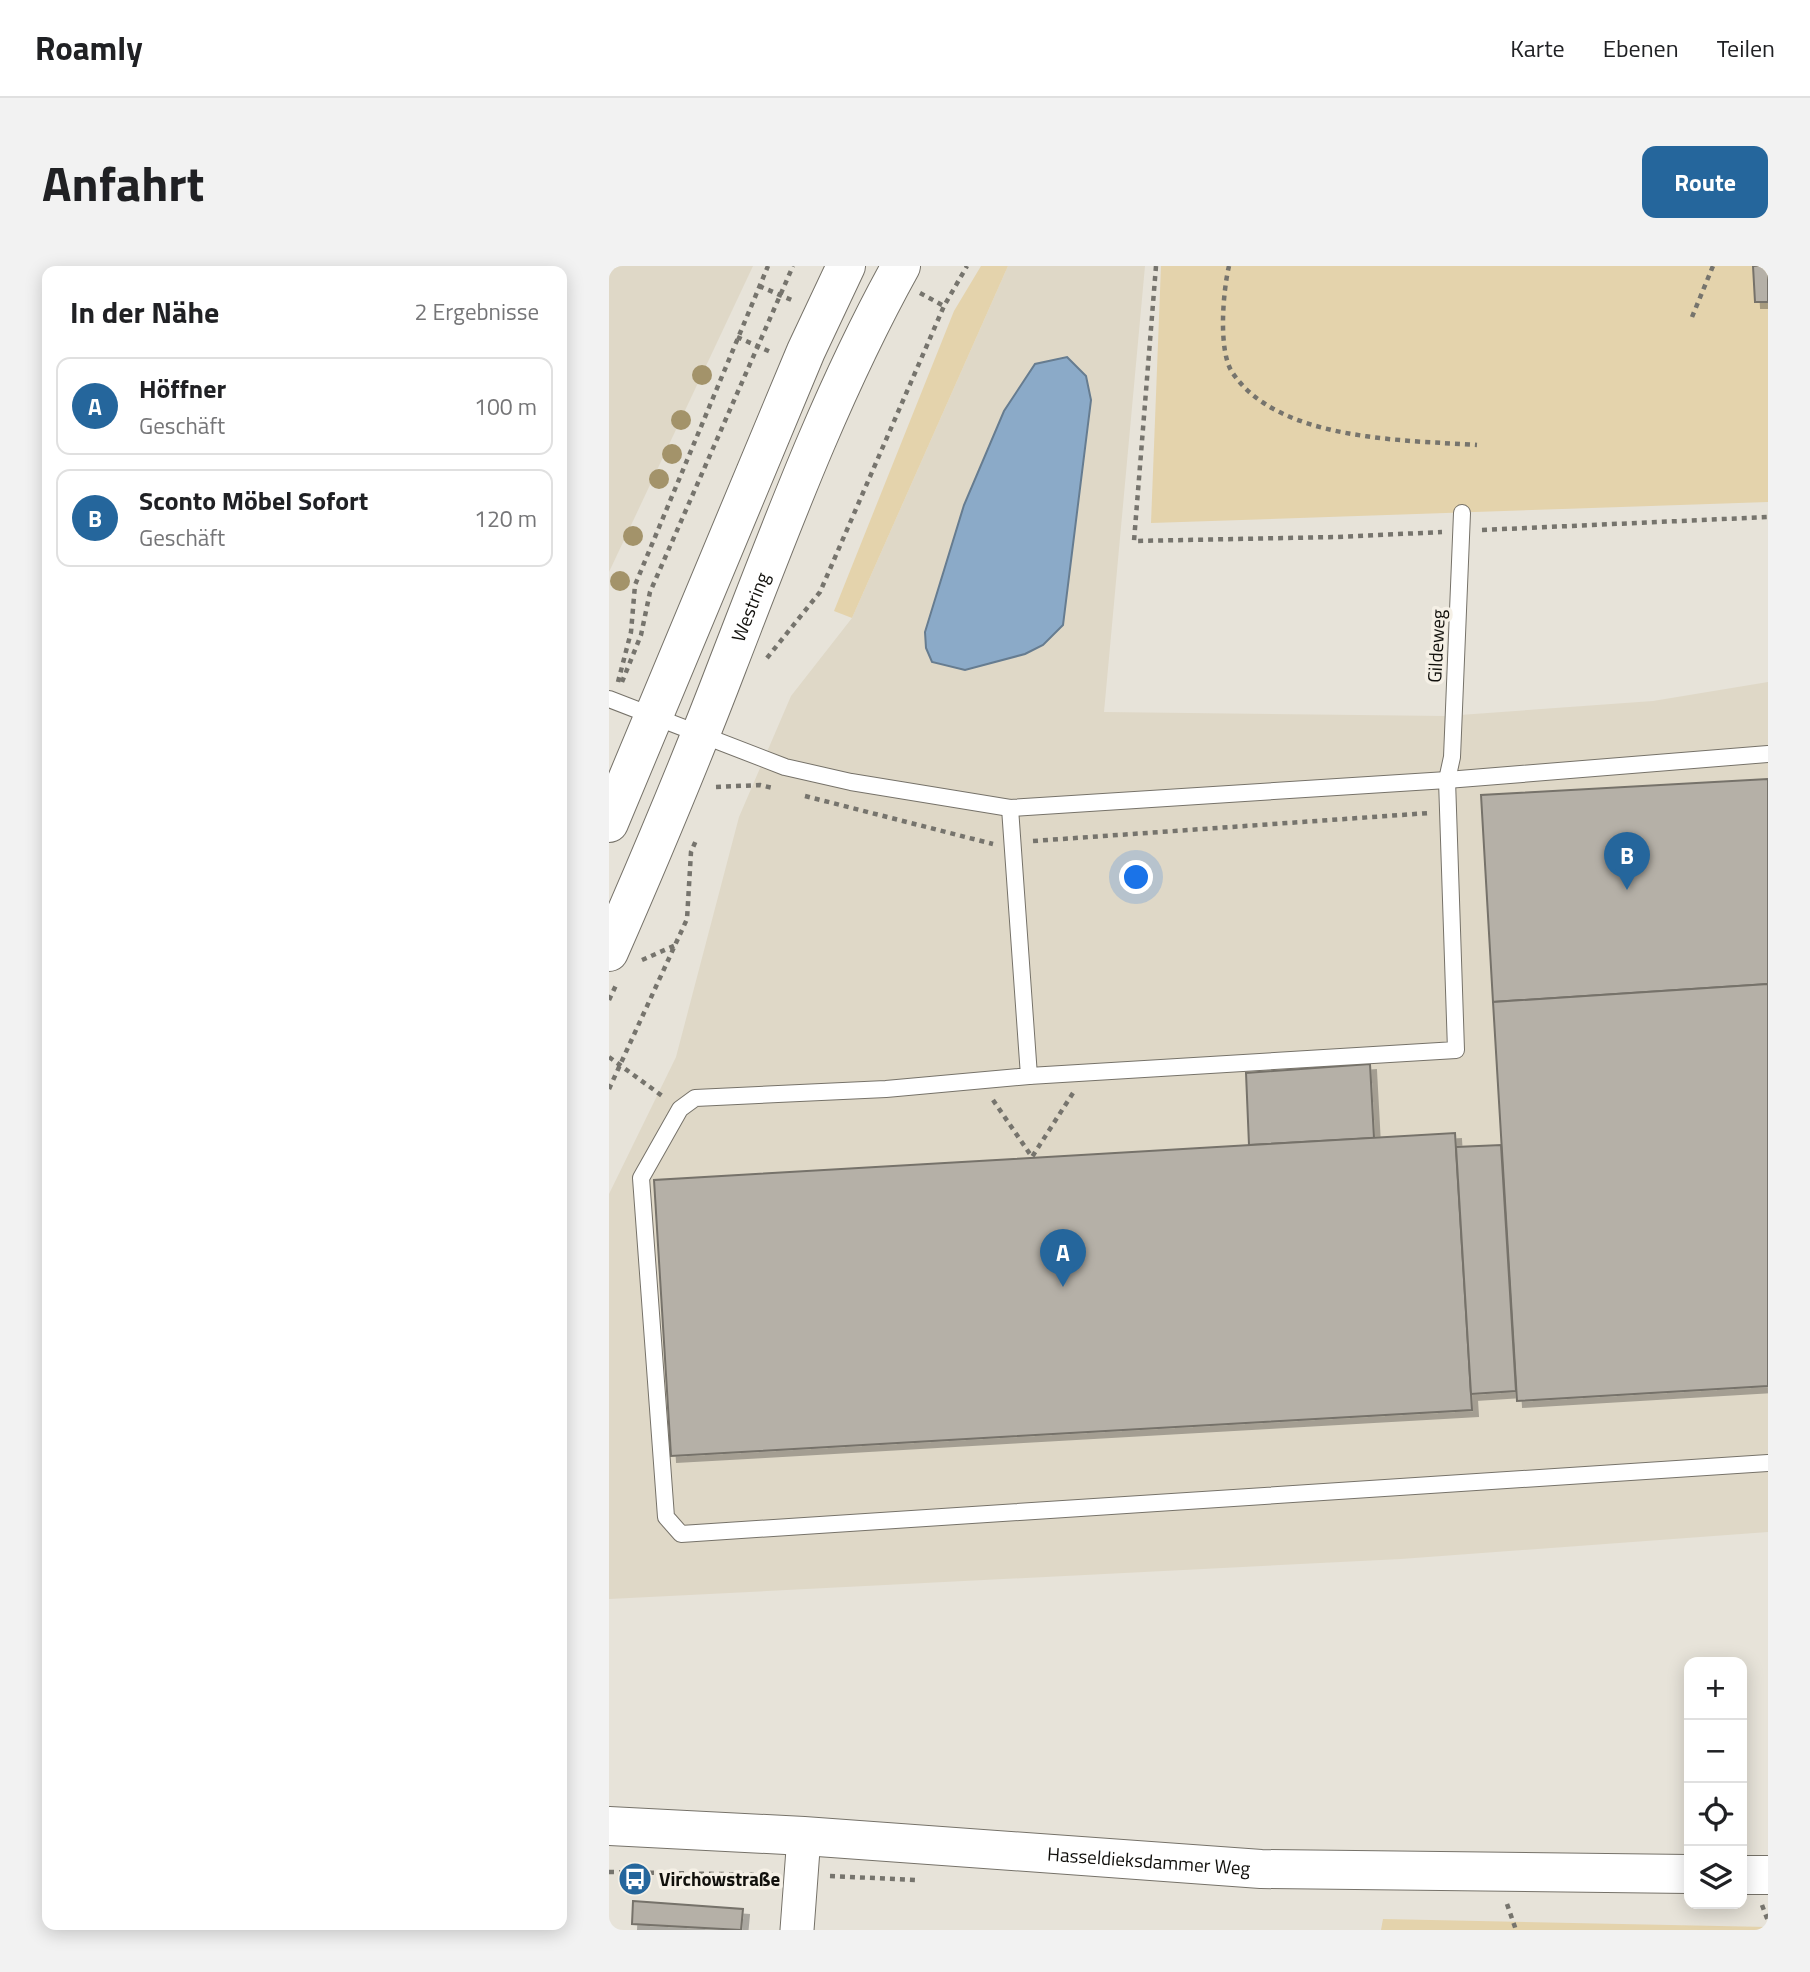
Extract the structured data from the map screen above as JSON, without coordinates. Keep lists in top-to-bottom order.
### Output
{
  "streets": {
    "main road": ["Westring", "Hasseldieksdammer Weg"],
    "lane": ["Gildeweg"]
  },
  "places": {
    "bus stop": ["Virchowstraße"]
  },
  "page": {
    "header": "Roamly",
    "nav": ["Karte", "Ebenen", "Teilen"],
    "title": "Anfahrt",
    "buttons": "Route",
    "heading": ["In der Nähe", "2 Ergebnisse"],
    "list": [
      {
        "mark": "A",
        "name": "Höffner",
        "note": "Geschäft",
        "value": "100 m"
      },
      {
        "mark": "B",
        "name": "Sconto Möbel Sofort",
        "note": "Geschäft",
        "value": "120 m"
      }
    ],
    "pins": ["B", "A"],
    "map_buttons": ["+", "−"]
  }
}
